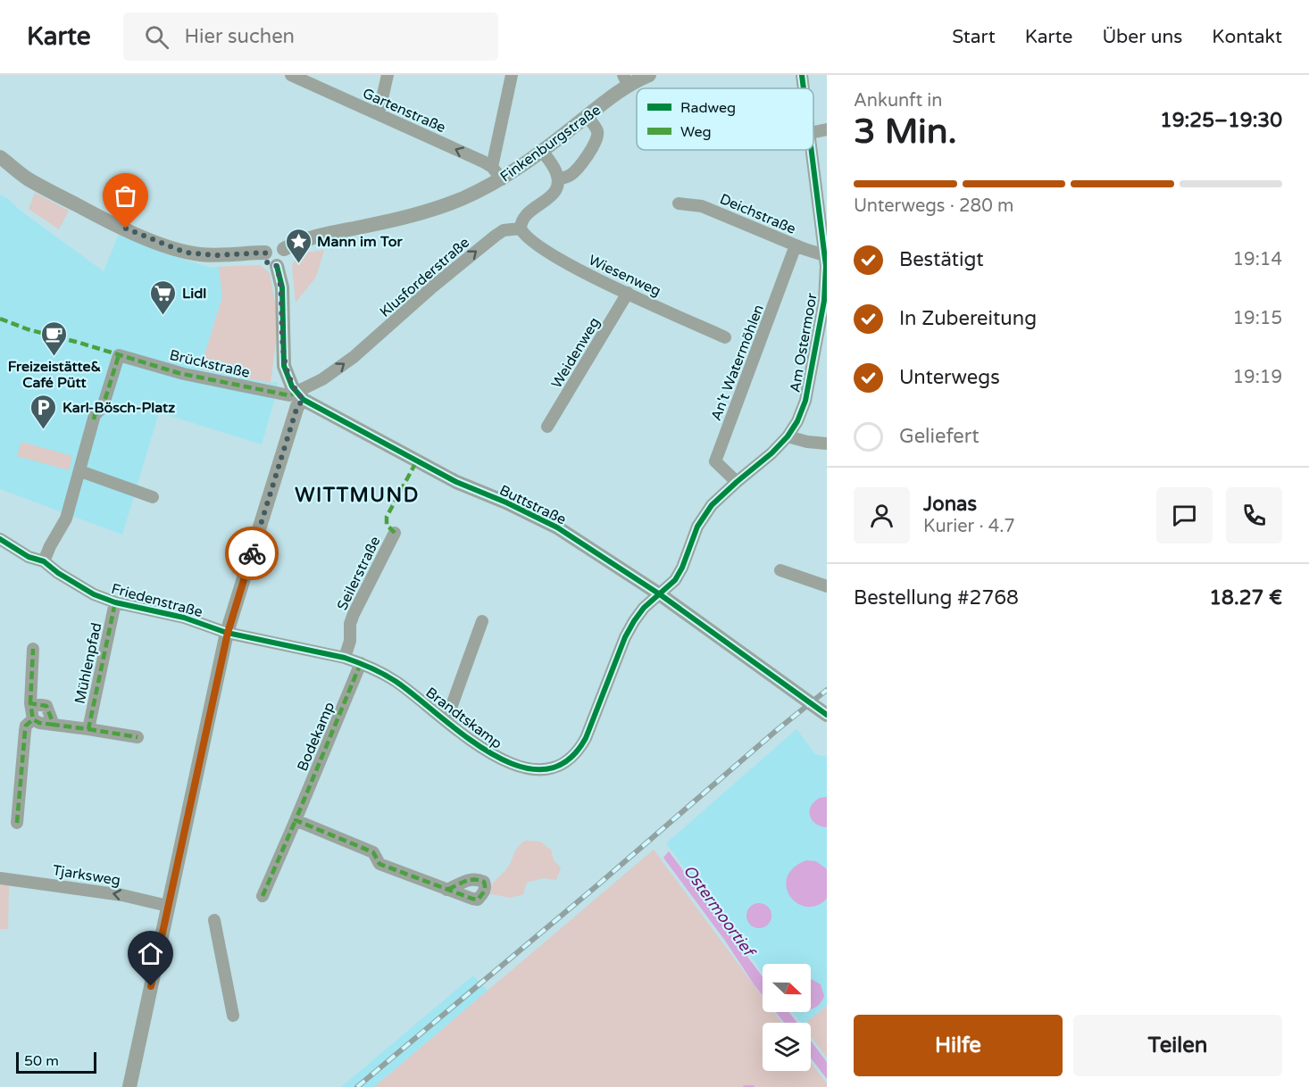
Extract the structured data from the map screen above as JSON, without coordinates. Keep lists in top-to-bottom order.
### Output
{
  "streets": {
    "street": [
      "Gartenstraße",
      "Finkenburgstraße",
      "Deichstraße",
      "Wiesenweg",
      "Klusforderstraße",
      "Am Ostermoor",
      "Weidenweg",
      "An't Watermöhlen",
      "Brückstraße",
      "Buttstraße",
      "Seilerstraße",
      "Friedenstraße",
      "Mühlenpfad",
      "Brandtskamp",
      "Bodekamp",
      "Tjarksweg"
    ]
  },
  "crossings": [
    ["Gartenstraße", "Finkenburgstraße"],
    ["Deichstraße", "Am Ostermoor"],
    ["Deichstraße", "An't Watermöhlen"],
    ["Wiesenweg", "Klusforderstraße"],
    ["Wiesenweg", "Weidenweg"],
    ["Klusforderstraße", "Brückstraße"],
    ["Klusforderstraße", "Buttstraße"],
    ["Am Ostermoor", "An't Watermöhlen"],
    ["Am Ostermoor", "Buttstraße"],
    ["Am Ostermoor", "Brandtskamp"],
    ["Brückstraße", "Buttstraße"],
    ["Buttstraße", "Brandtskamp"],
    ["Seilerstraße", "Brandtskamp"],
    ["Friedenstraße", "Mühlenpfad"],
    ["Friedenstraße", "Brandtskamp"],
    ["Brandtskamp", "Bodekamp"]
  ],
  "one_way": ["Gartenstraße", "Klusforderstraße", "Tjarksweg"],
  "districts": ["WITTMUND"],
  "water": ["Ostermoortief"],
  "places": {
    "place": ["Mann im Tor"],
    "supermarket": ["Lidl"],
    "cafe": ["Freizeistätte& Café Pütt"],
    "parking": ["Karl-Bösch-Platz"]
  },
  "legend": ["Radweg", "Weg"],
  "scale_bar": "50 m",
  "north": "right",
  "page": {
    "header": "Karte",
    "search": "Hier suchen",
    "nav": [
      "Start",
      "Karte",
      "Über uns",
      "Kontakt"
    ],
    "heading": ["3 Min.", "Ankunft in", "19:25–19:30"],
    "panel": [
      "Jonas",
      "Kurier · 4.7",
      "Bestellung #2768",
      "18.27 €"
    ],
    "bar": "Unterwegs · 280 m",
    "list": [
      ["Bestätigt", "19:14"],
      ["In Zubereitung", "19:15"],
      ["Unterwegs", "19:19"],
      "Geliefert"
    ],
    "buttons": ["Hilfe", "Teilen"],
    "scale": "50 m"
  }
}
